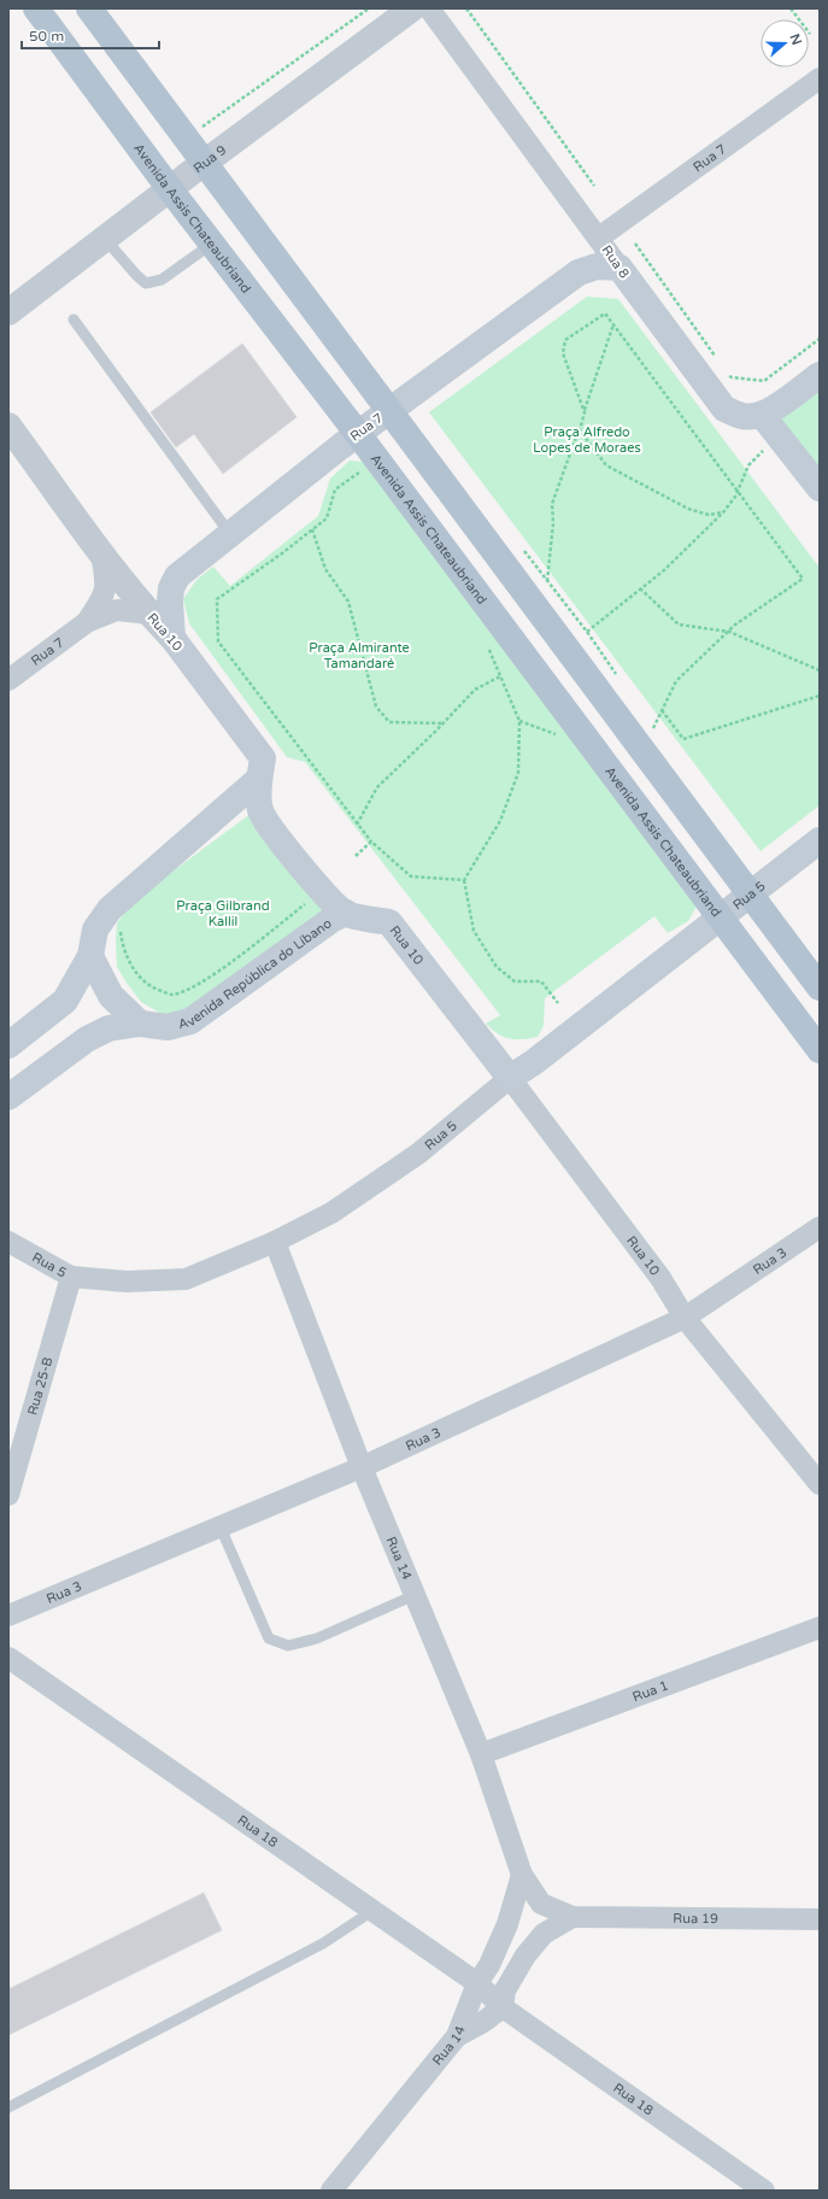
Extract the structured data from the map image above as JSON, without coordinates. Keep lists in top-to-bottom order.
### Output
{
  "streets": {
    "main road": [
      "Rua 7",
      "Avenida Assis Chateaubriand",
      "Rua 8",
      "Rua 10",
      "Rua 5",
      "Avenida República do Líbano"
    ],
    "street": [
      "Rua 9",
      "Rua 3",
      "Rua 25-B",
      "Rua 14",
      "Rua 1",
      "Rua 18",
      "Rua 19"
    ]
  },
  "crossings": [
    ["Rua 9", "Avenida Assis Chateaubriand"],
    ["Rua 7", "Avenida Assis Chateaubriand"],
    ["Rua 7", "Rua 8"],
    ["Rua 7", "Rua 10"],
    ["Avenida Assis Chateaubriand", "Rua 5"],
    ["Rua 10", "Rua 5"],
    ["Rua 10", "Avenida República do Líbano"],
    ["Rua 10", "Rua 3"],
    ["Rua 5", "Rua 25-B"],
    ["Rua 5", "Rua 14"],
    ["Rua 3", "Rua 14"],
    ["Rua 14", "Rua 1"],
    ["Rua 14", "Rua 18"],
    ["Rua 14", "Rua 19"]
  ],
  "parks": ["Praça Alfredo Lopes de Moraes", "Praça Almirante Tamandaré", "Praça Gilbrand Kallil"],
  "scale_bar": "50 m",
  "north": "right"
}
